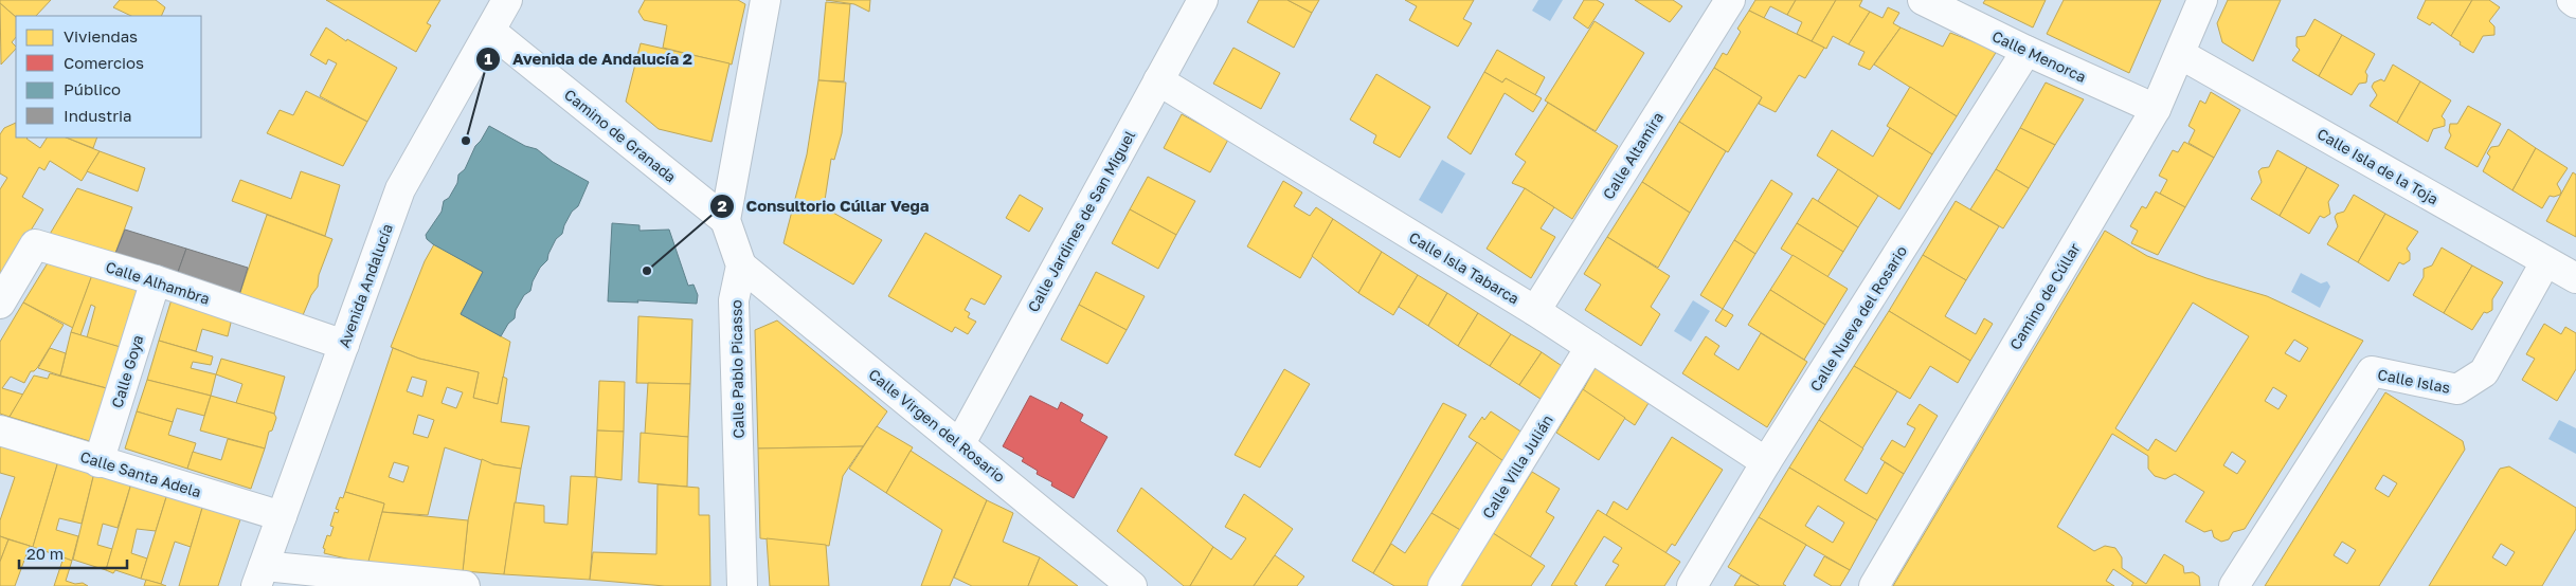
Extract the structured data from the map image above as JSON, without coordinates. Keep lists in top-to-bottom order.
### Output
{
  "streets": {
    "street": [
      "Calle Menorca",
      "Camino de Granada",
      "Calle Altamira",
      "Calle Isla de la Toja",
      "Calle Jardines de San Miguel",
      "Calle Isla Tabarca",
      "Calle Alhambra",
      "Avenida Andalucía",
      "Camino de Cúllar",
      "Calle Nueva del Rosario",
      "Calle Pablo Picasso",
      "Calle Goya",
      "Calle Islas",
      "Calle Virgen del Rosario",
      "Calle Villa Julián",
      "Calle Santa Adela"
    ]
  },
  "crossings": [
    ["Calle Menorca", "Camino de Cúllar"],
    ["Calle Menorca", "Calle Nueva del Rosario"],
    ["Camino de Granada", "Avenida Andalucía"],
    ["Calle Altamira", "Calle Isla Tabarca"],
    ["Calle Isla de la Toja", "Camino de Cúllar"],
    ["Calle Isla de la Toja", "Calle Islas"],
    ["Calle Jardines de San Miguel", "Calle Isla Tabarca"],
    ["Calle Jardines de San Miguel", "Calle Virgen del Rosario"],
    ["Calle Isla Tabarca", "Calle Nueva del Rosario"],
    ["Calle Isla Tabarca", "Calle Villa Julián"],
    ["Calle Alhambra", "Avenida Andalucía"],
    ["Calle Alhambra", "Calle Goya"],
    ["Avenida Andalucía", "Calle Santa Adela"],
    ["Calle Pablo Picasso", "Calle Virgen del Rosario"],
    ["Calle Goya", "Calle Santa Adela"]
  ],
  "places": ["Avenida de Andalucía 2", "Consultorio Cúllar Vega"],
  "legend": [
    "Viviendas",
    "Comercios",
    "Público",
    "Industria"
  ],
  "scale_bar": "20 m"
}
